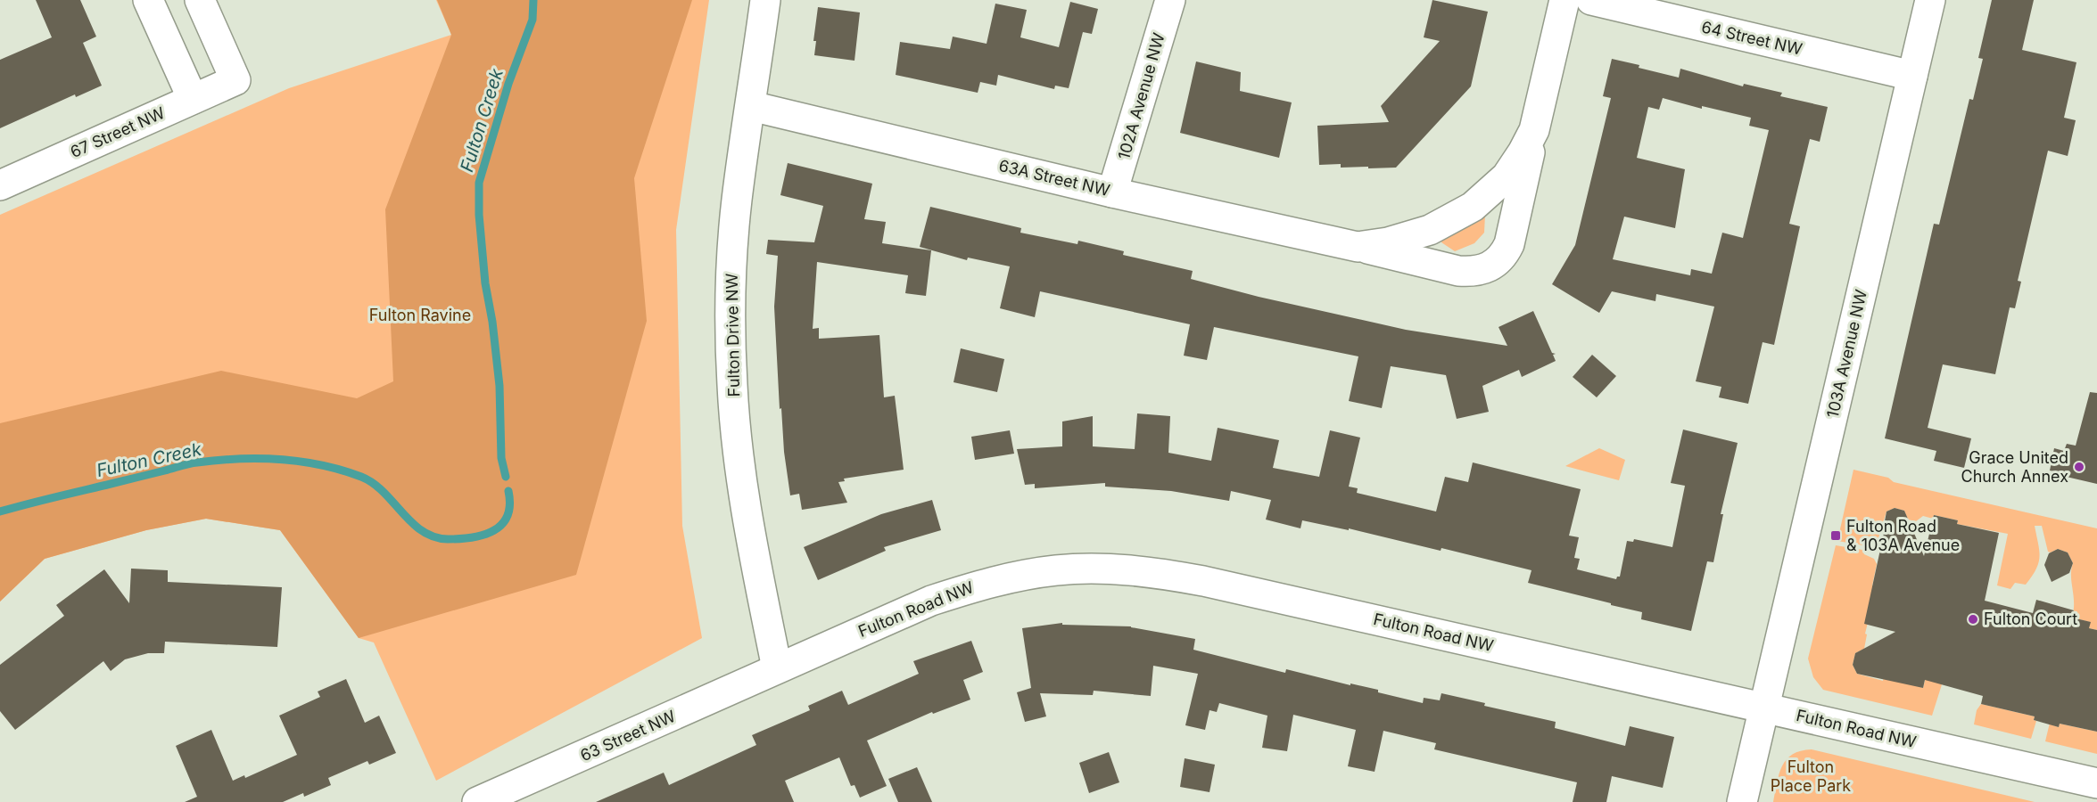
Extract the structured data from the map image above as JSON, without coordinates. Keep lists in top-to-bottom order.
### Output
{
  "streets": {
    "street": [
      "64 Street NW",
      "102A Avenue NW",
      "67 Street NW",
      "63A Street NW",
      "Fulton Drive NW",
      "103A Avenue NW",
      "Fulton Road NW",
      "63 Street NW"
    ]
  },
  "crossings": [
    ["64 Street NW", "103A Avenue NW"],
    ["102A Avenue NW", "63A Street NW"],
    ["63A Street NW", "Fulton Drive NW"],
    ["Fulton Drive NW", "Fulton Road NW"],
    ["Fulton Drive NW", "63 Street NW"],
    ["103A Avenue NW", "Fulton Road NW"],
    ["Fulton Road NW", "63 Street NW"]
  ],
  "water": ["Fulton Creek"],
  "parks": ["Fulton Ravine", "Fulton Place Park"],
  "places": {
    "other": ["Grace United Church Annex", "Fulton Court"],
    "transit": ["Fulton Road & 103A Avenue"]
  }
}
